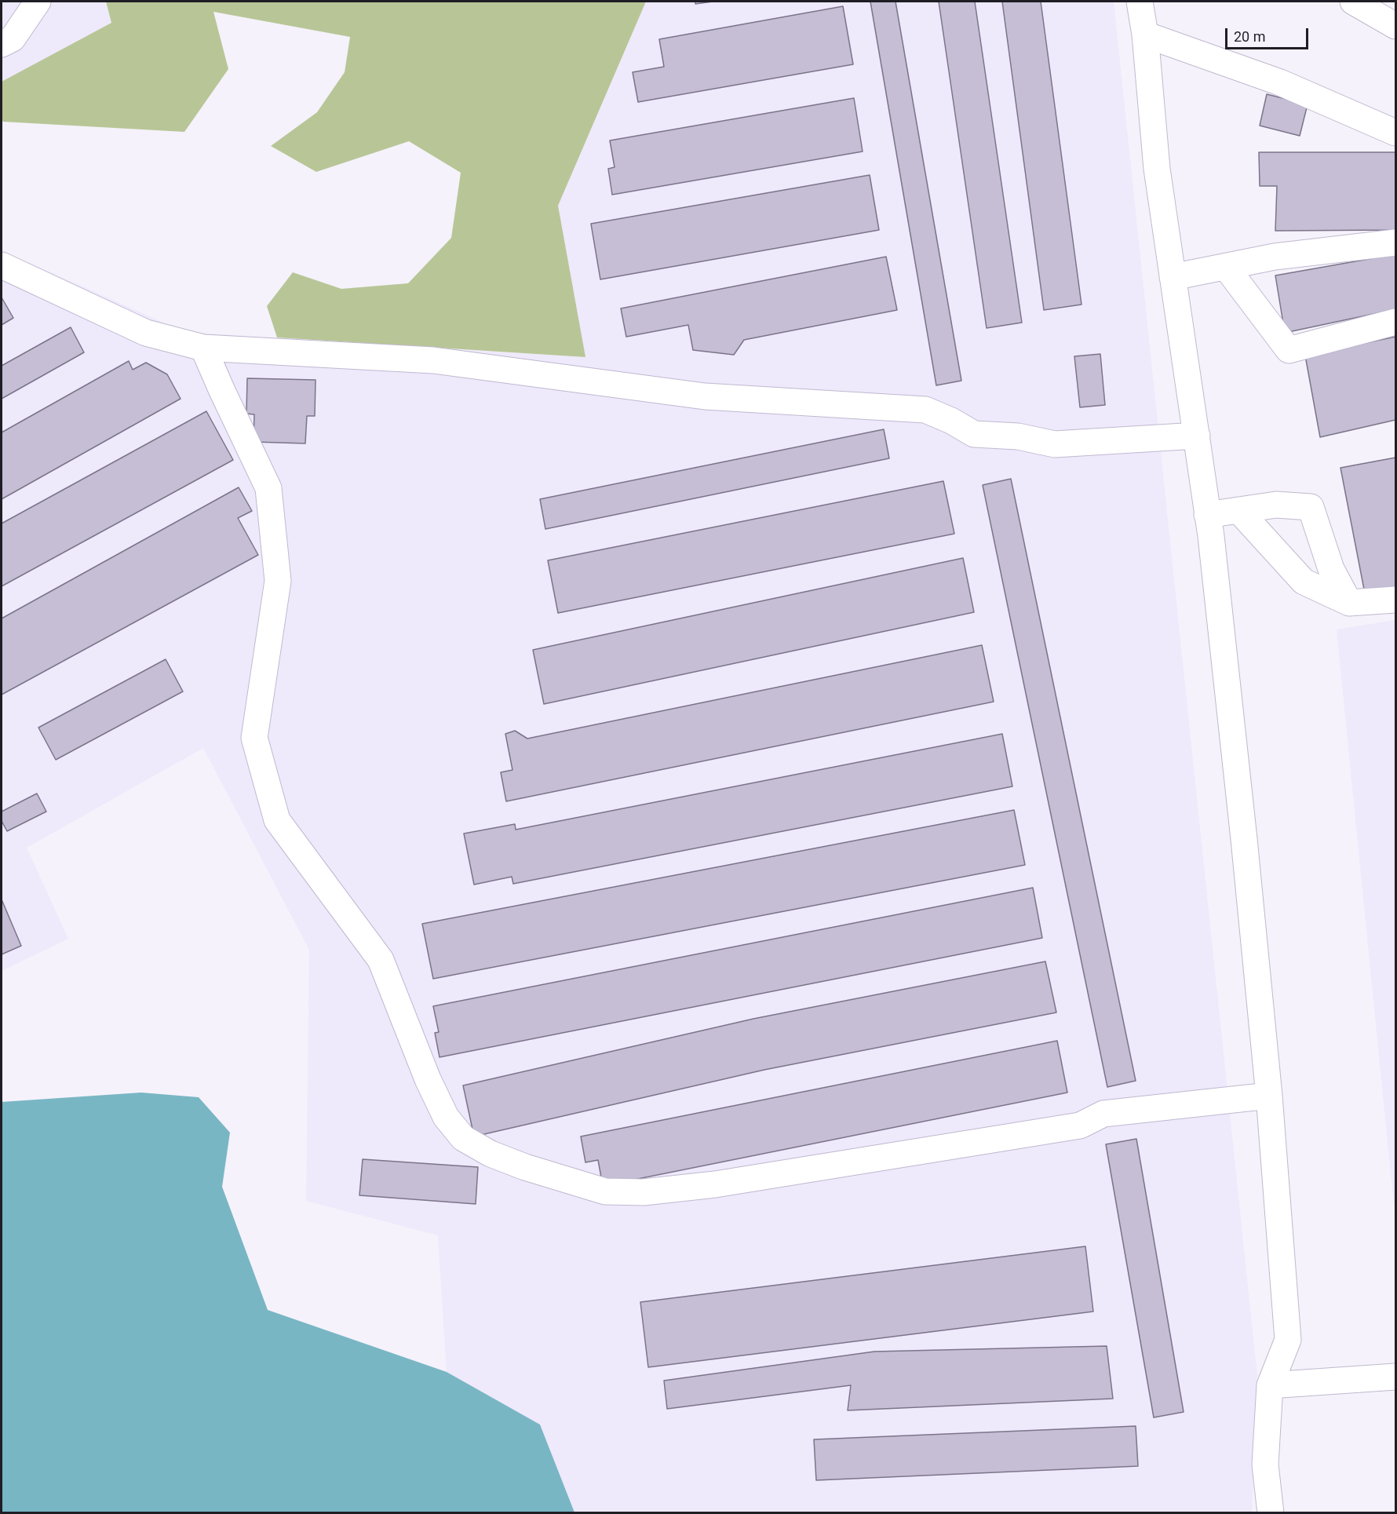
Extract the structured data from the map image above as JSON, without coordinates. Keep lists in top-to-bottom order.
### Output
{
  "scale_bar": "20 m"
}
